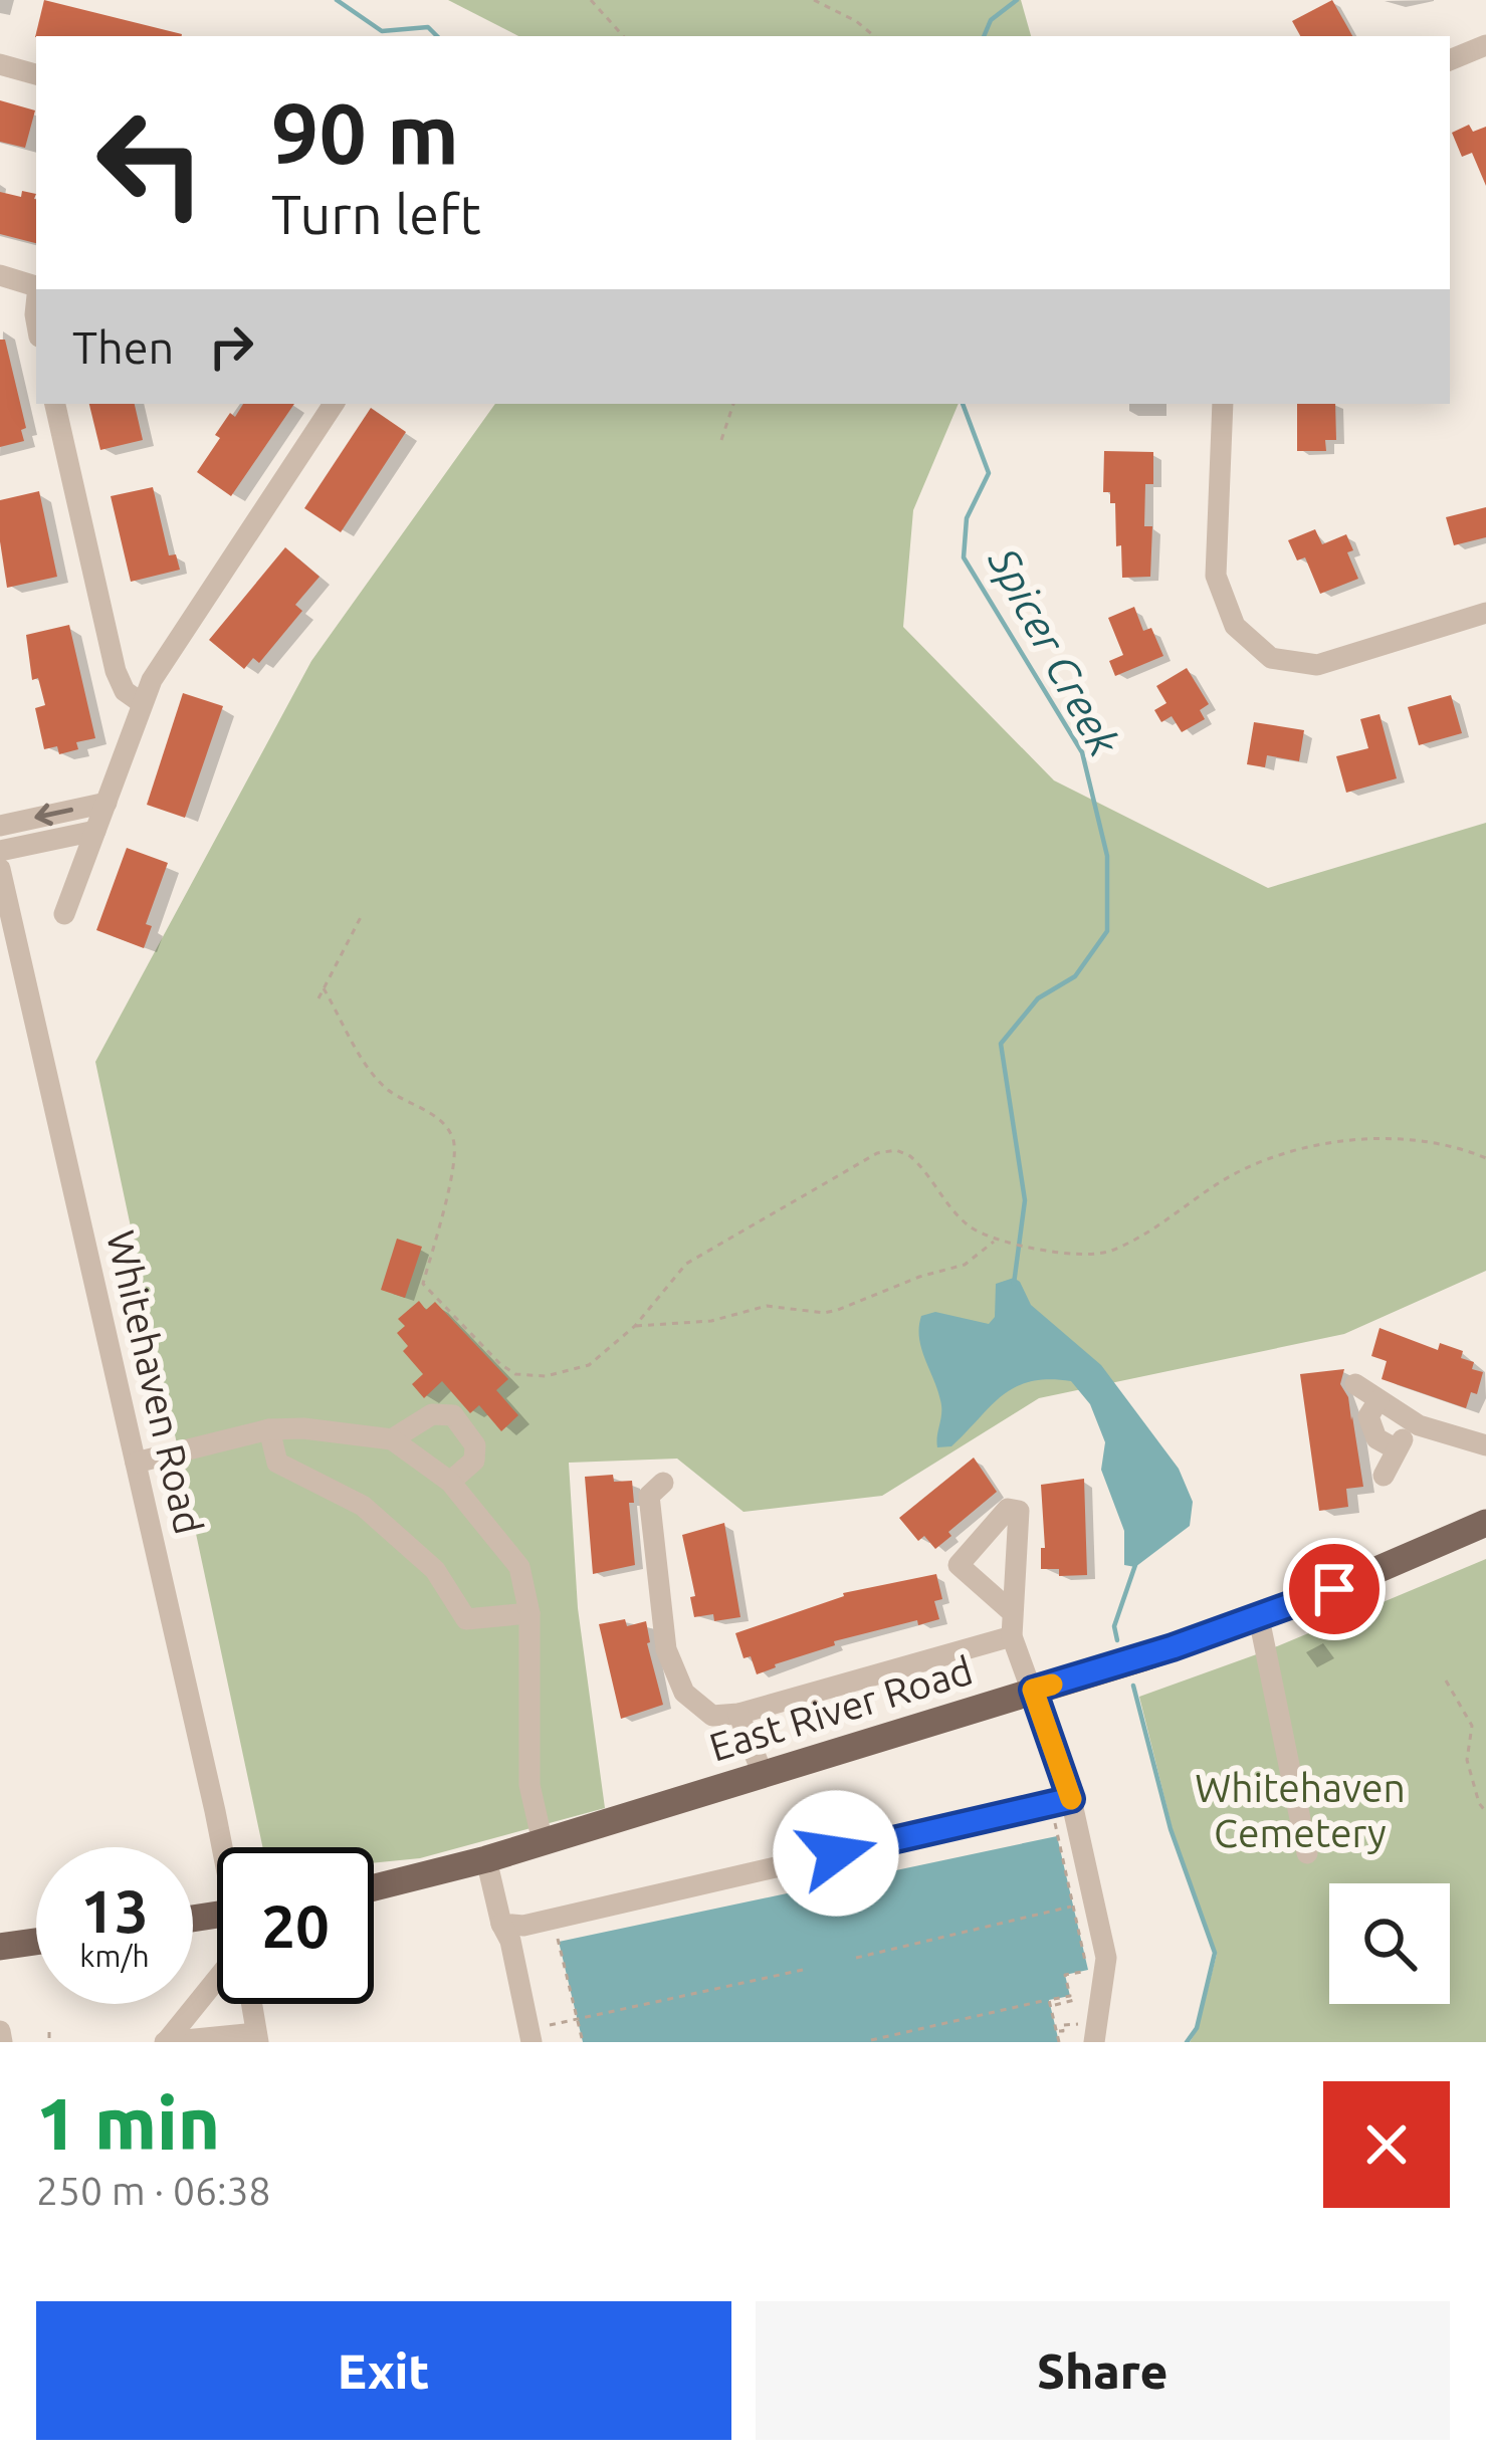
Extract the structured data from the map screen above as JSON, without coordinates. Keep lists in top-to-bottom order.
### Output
{
  "streets": {
    "main road": ["East River Road"],
    "street": ["Whitehaven Road"]
  },
  "water": ["Spicer Creek"],
  "parks": ["Whitehaven Cemetery"],
  "page": {
    "turn": ["90 m", "Turn left"],
    "then": "Then",
    "speed": "13 km/h",
    "limit": "20",
    "heading": ["1 min", "250 m · 06:38"],
    "buttons": ["Exit", "Share"]
  }
}
